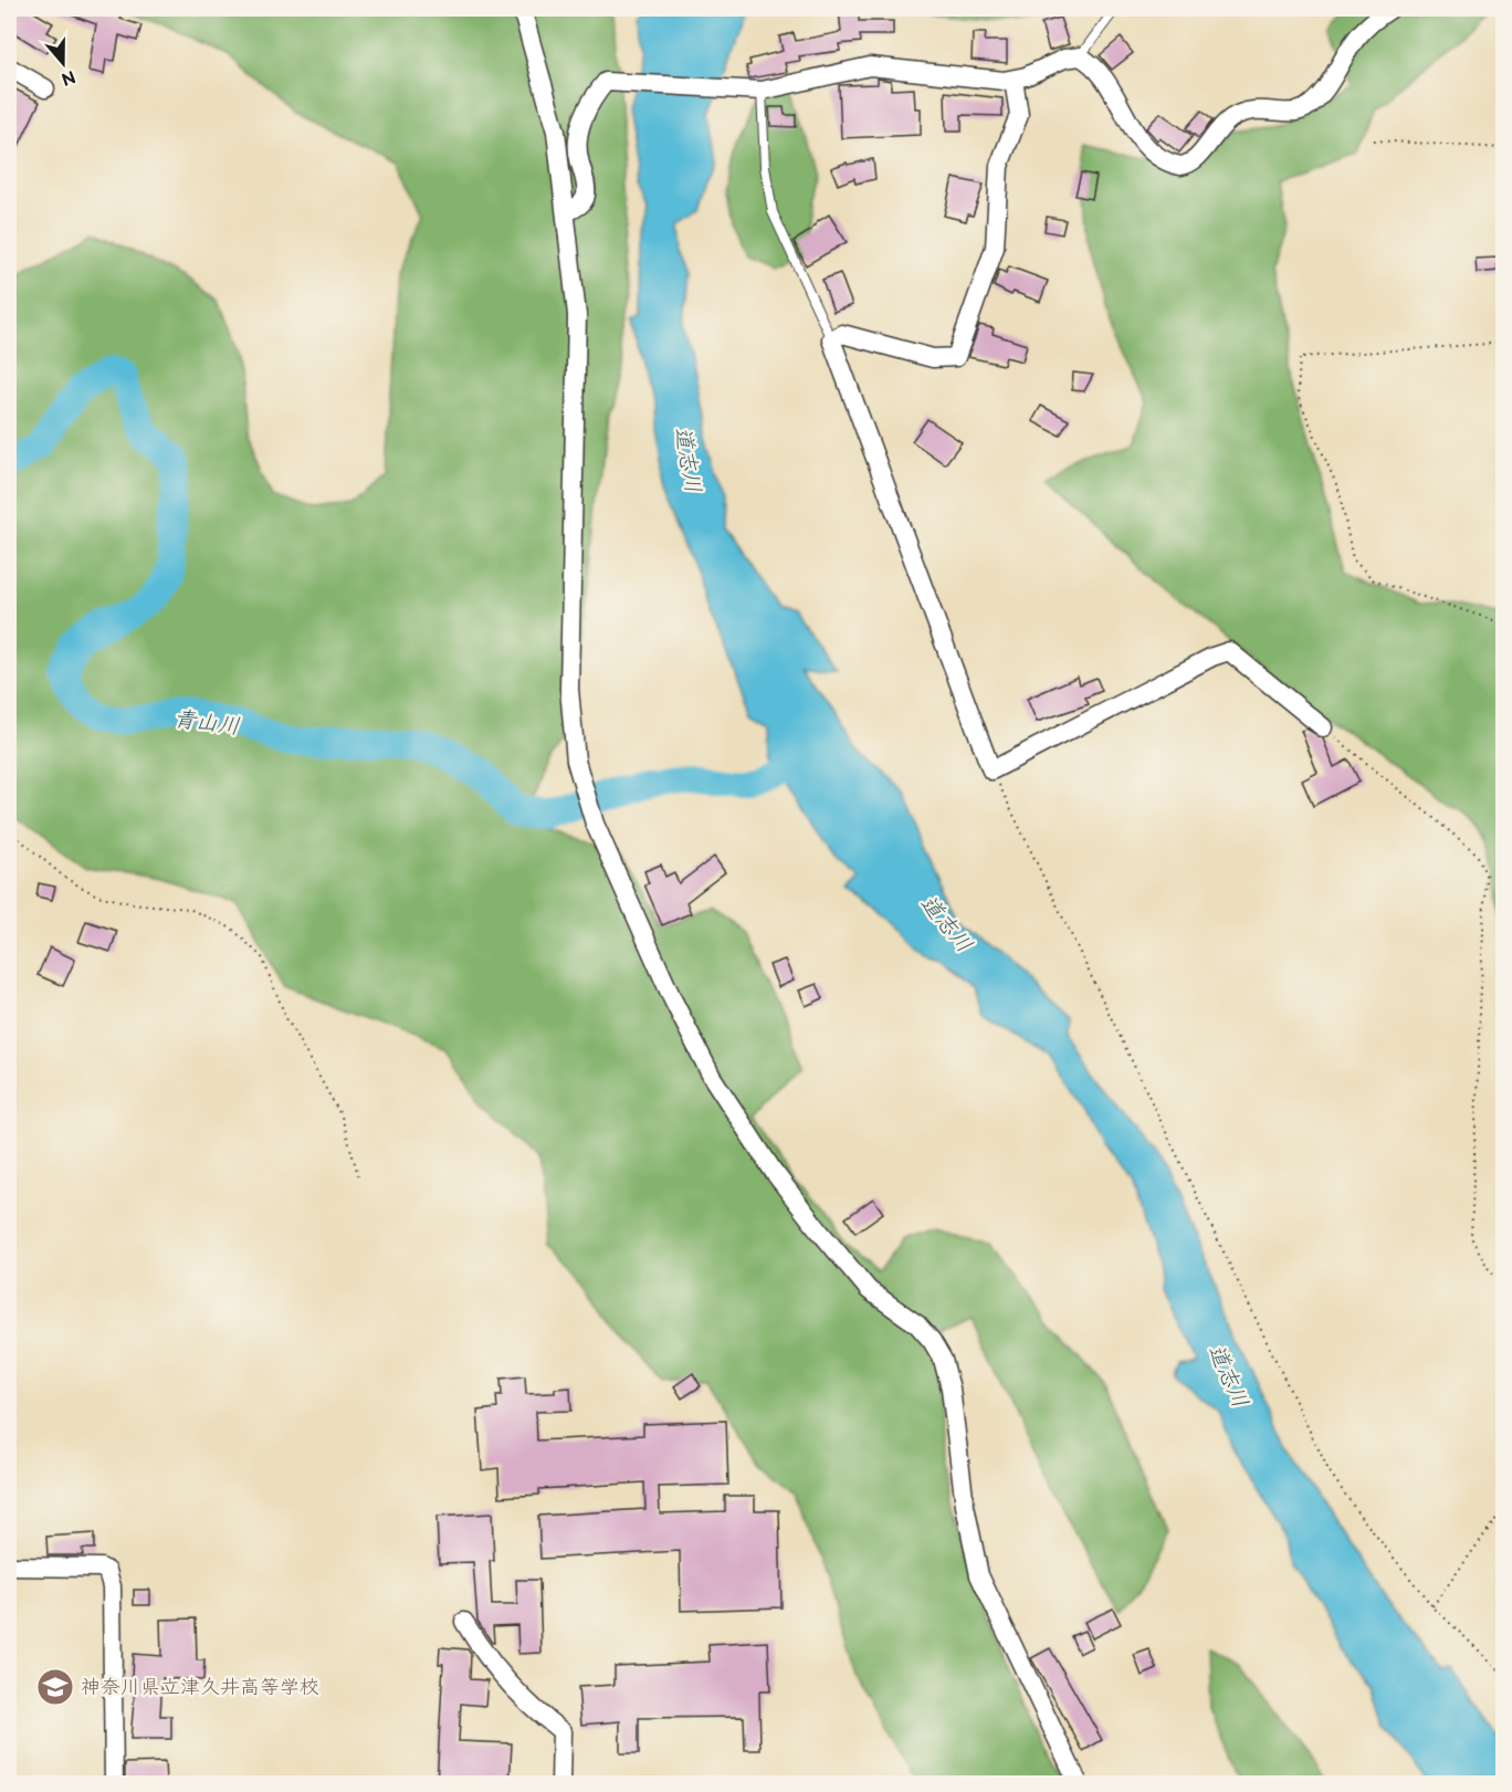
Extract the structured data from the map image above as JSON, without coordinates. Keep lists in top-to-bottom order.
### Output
{
  "water": ["道志川", "青山川"],
  "places": {
    "school or university": ["神奈川県立津久井高等学校"]
  },
  "north": "bottom"
}
